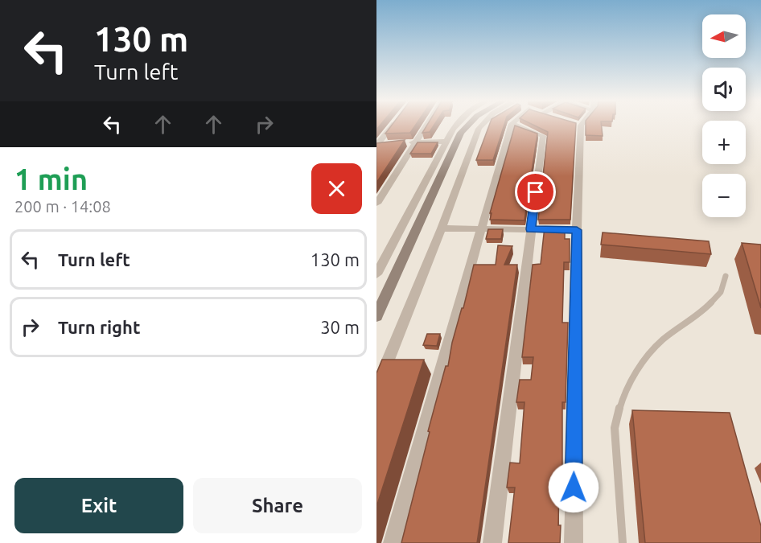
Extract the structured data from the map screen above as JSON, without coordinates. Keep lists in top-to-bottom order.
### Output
{
  "north": "left",
  "page": {
    "turn": ["130 m", "Turn left"],
    "map_buttons": ["+", "−"],
    "heading": ["1 min", "200 m · 14:08"],
    "list": [
      {
        "name": "Turn left",
        "value": "130 m"
      },
      {
        "name": "Turn right",
        "value": "30 m"
      }
    ],
    "buttons": ["Exit", "Share"]
  }
}
